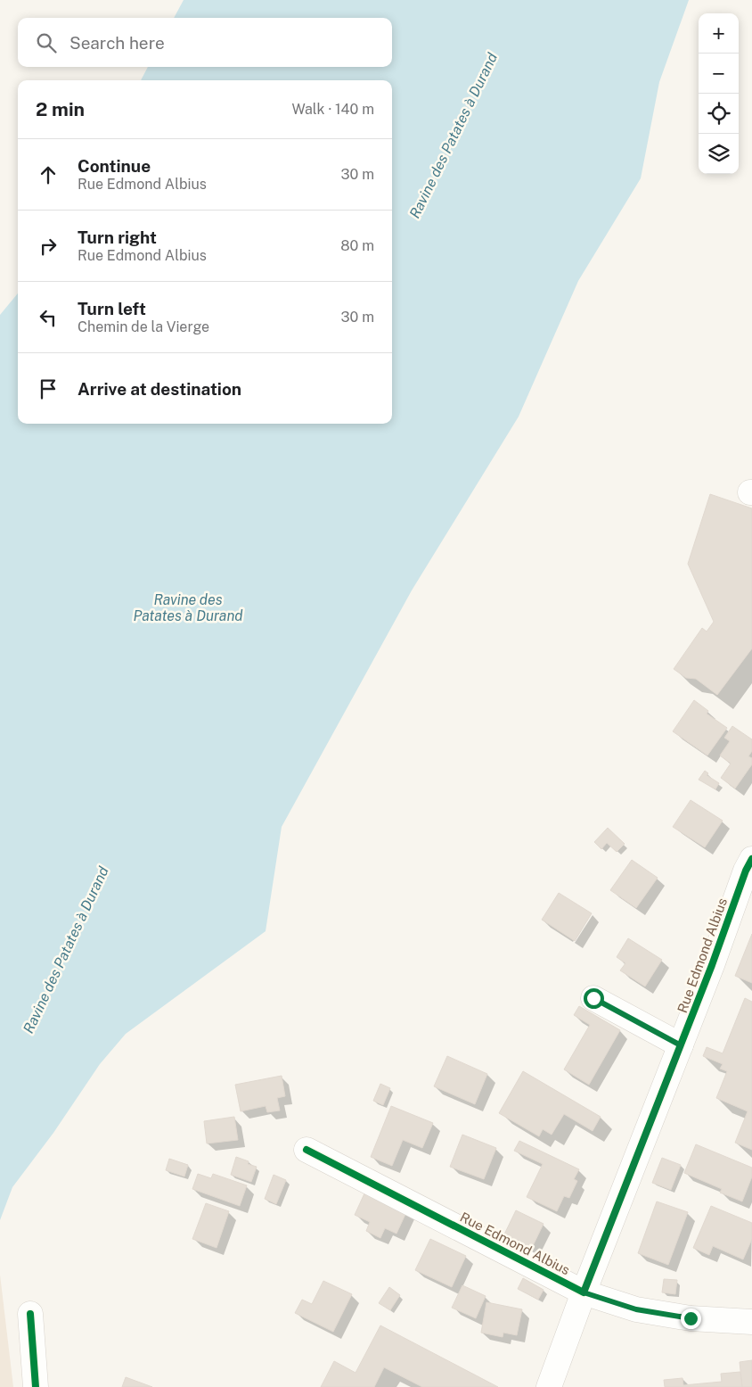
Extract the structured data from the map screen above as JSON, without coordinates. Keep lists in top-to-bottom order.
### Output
{
  "streets": {
    "street": ["Rue Edmond Albius"]
  },
  "water": ["Ravine des Patates à Durand"],
  "page": {
    "map_buttons": ["+", "−"],
    "search": "Search here",
    "heading": ["2 min", "Walk · 140 m"],
    "list": [
      ["Continue", "Rue Edmond Albius", "30 m"],
      ["Turn right", "Rue Edmond Albius", "80 m"],
      ["Turn left", "Chemin de la Vierge", "30 m"],
      "Arrive at destination"
    ]
  }
}
